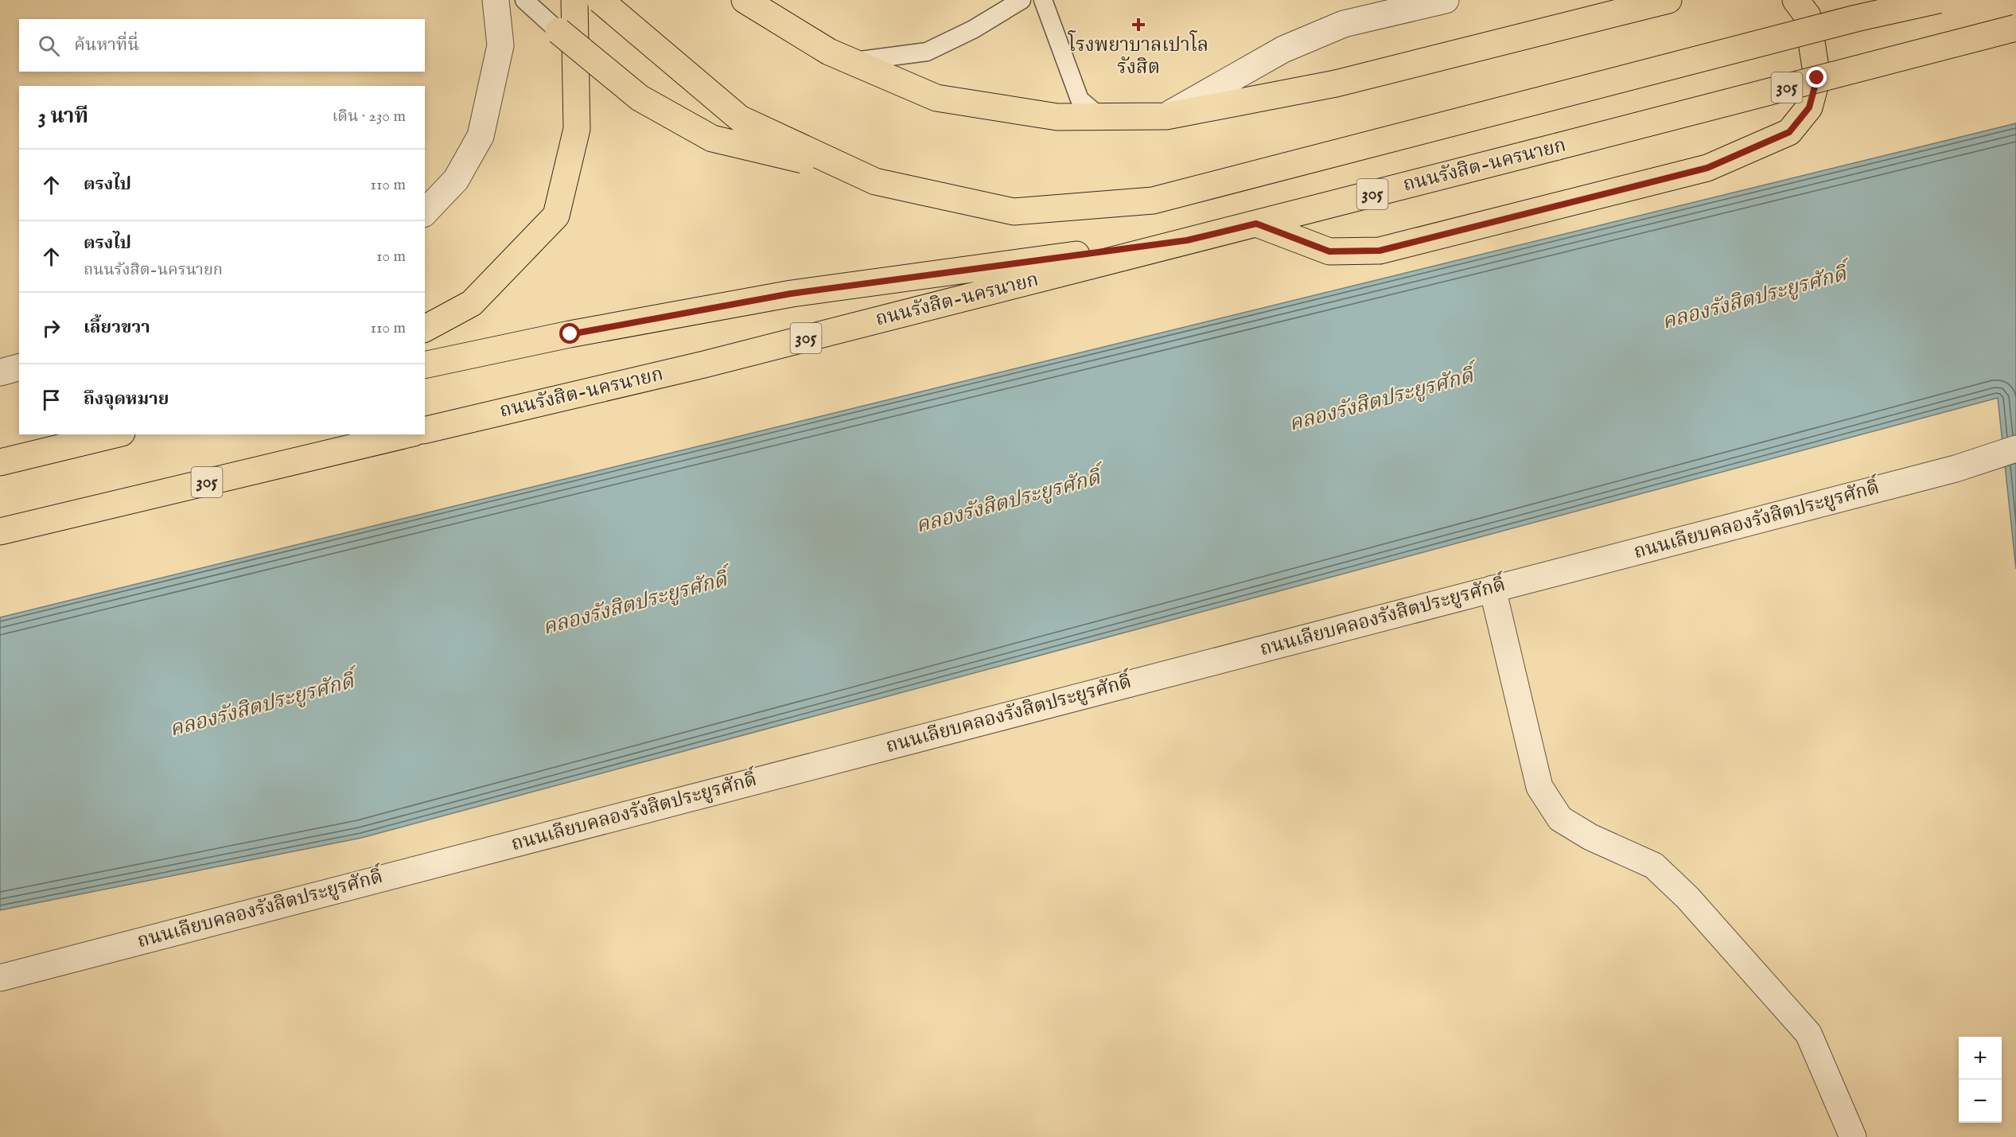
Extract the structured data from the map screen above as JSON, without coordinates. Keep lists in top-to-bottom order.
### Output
{
  "streets": {
    "main road": ["305", "ถนนรังสิต-นครนายก"],
    "street": ["ถนนเลียบคลองรังสิตประยูรศักดิ์"]
  },
  "water": ["คลองรังสิตประยูรศักดิ์"],
  "places": {
    "health": ["โรงพยาบาลเปาโล รังสิต"]
  },
  "page": {
    "search": "ค้นหาที่นี่",
    "heading": ["3 นาที", "เดิน · 230 m"],
    "list": [
      ["ตรงไป", "110 m"],
      ["ตรงไป", "ถนนรังสิต-นครนายก", "10 m"],
      ["เลี้ยวขวา", "110 m"],
      "ถึงจุดหมาย"
    ],
    "map_buttons": ["+", "−"]
  }
}
